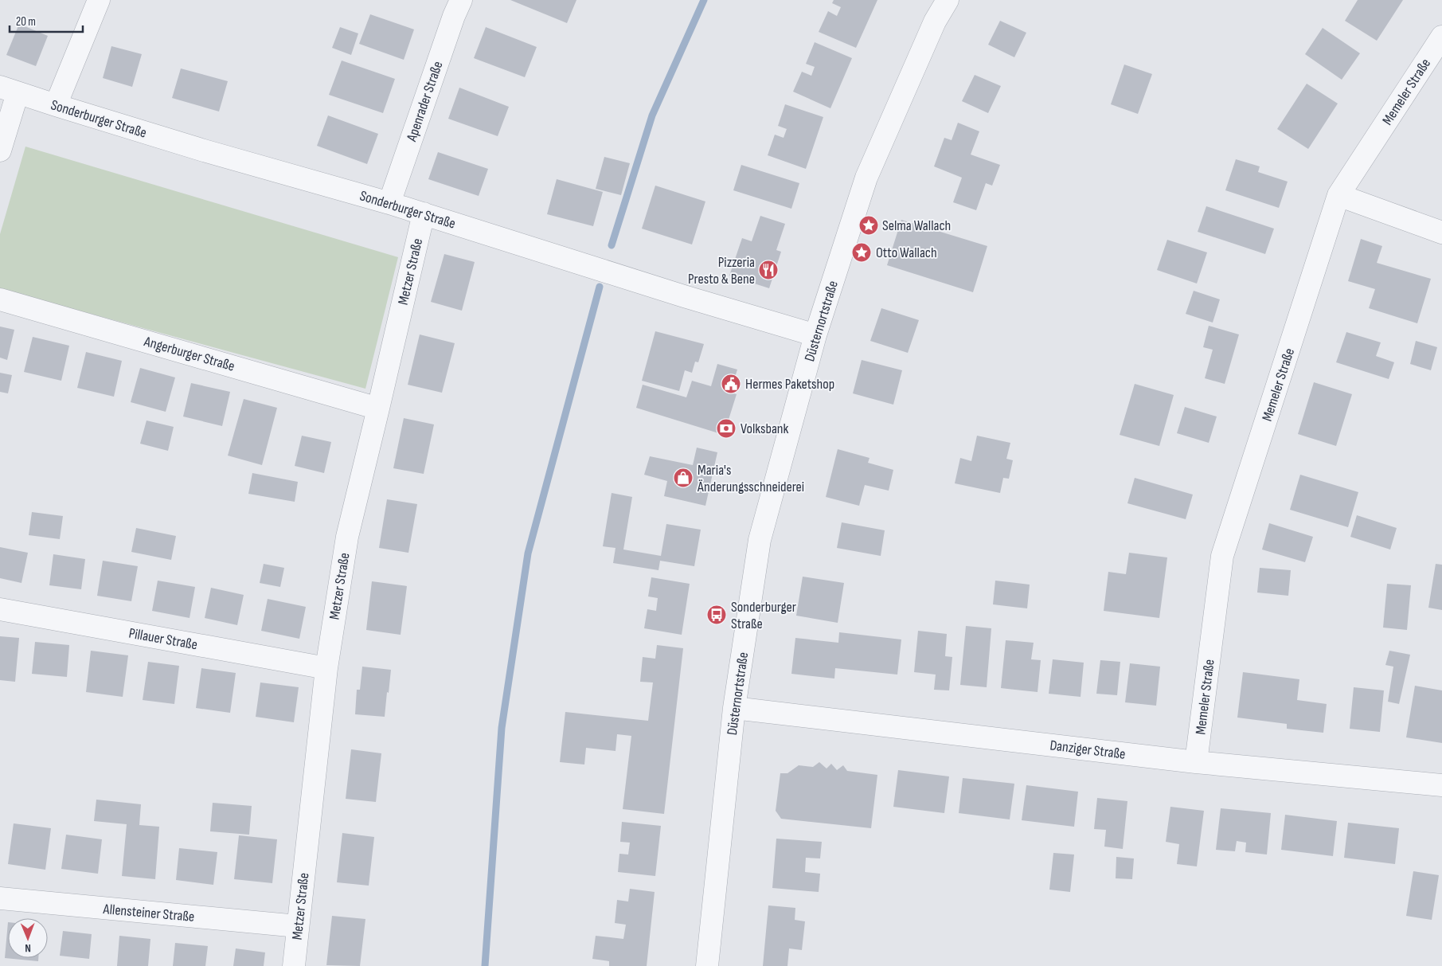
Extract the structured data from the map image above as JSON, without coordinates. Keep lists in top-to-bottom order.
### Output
{
  "streets": {
    "street": [
      "Memeler Straße",
      "Apenrader Straße",
      "Sonderburger Straße",
      "Metzer Straße",
      "Düsternortstraße",
      "Angerburger Straße",
      "Pillauer Straße",
      "Danziger Straße",
      "Allensteiner Straße"
    ]
  },
  "crossings": [
    ["Memeler Straße", "Danziger Straße"],
    ["Apenrader Straße", "Sonderburger Straße"],
    ["Sonderburger Straße", "Metzer Straße"],
    ["Sonderburger Straße", "Düsternortstraße"],
    ["Metzer Straße", "Angerburger Straße"],
    ["Metzer Straße", "Pillauer Straße"],
    ["Metzer Straße", "Allensteiner Straße"],
    ["Düsternortstraße", "Danziger Straße"]
  ],
  "places": {
    "place": ["Selma Wallach", "Otto Wallach"],
    "restaurant": ["Pizzeria Presto & Bene"],
    "public building": ["Hermes Paketshop"],
    "bank": ["Volksbank"],
    "shop": ["Maria's Änderungsschneiderei"],
    "bus stop": ["Sonderburger Straße"]
  },
  "scale_bar": "20 m",
  "north": "bottom"
}
